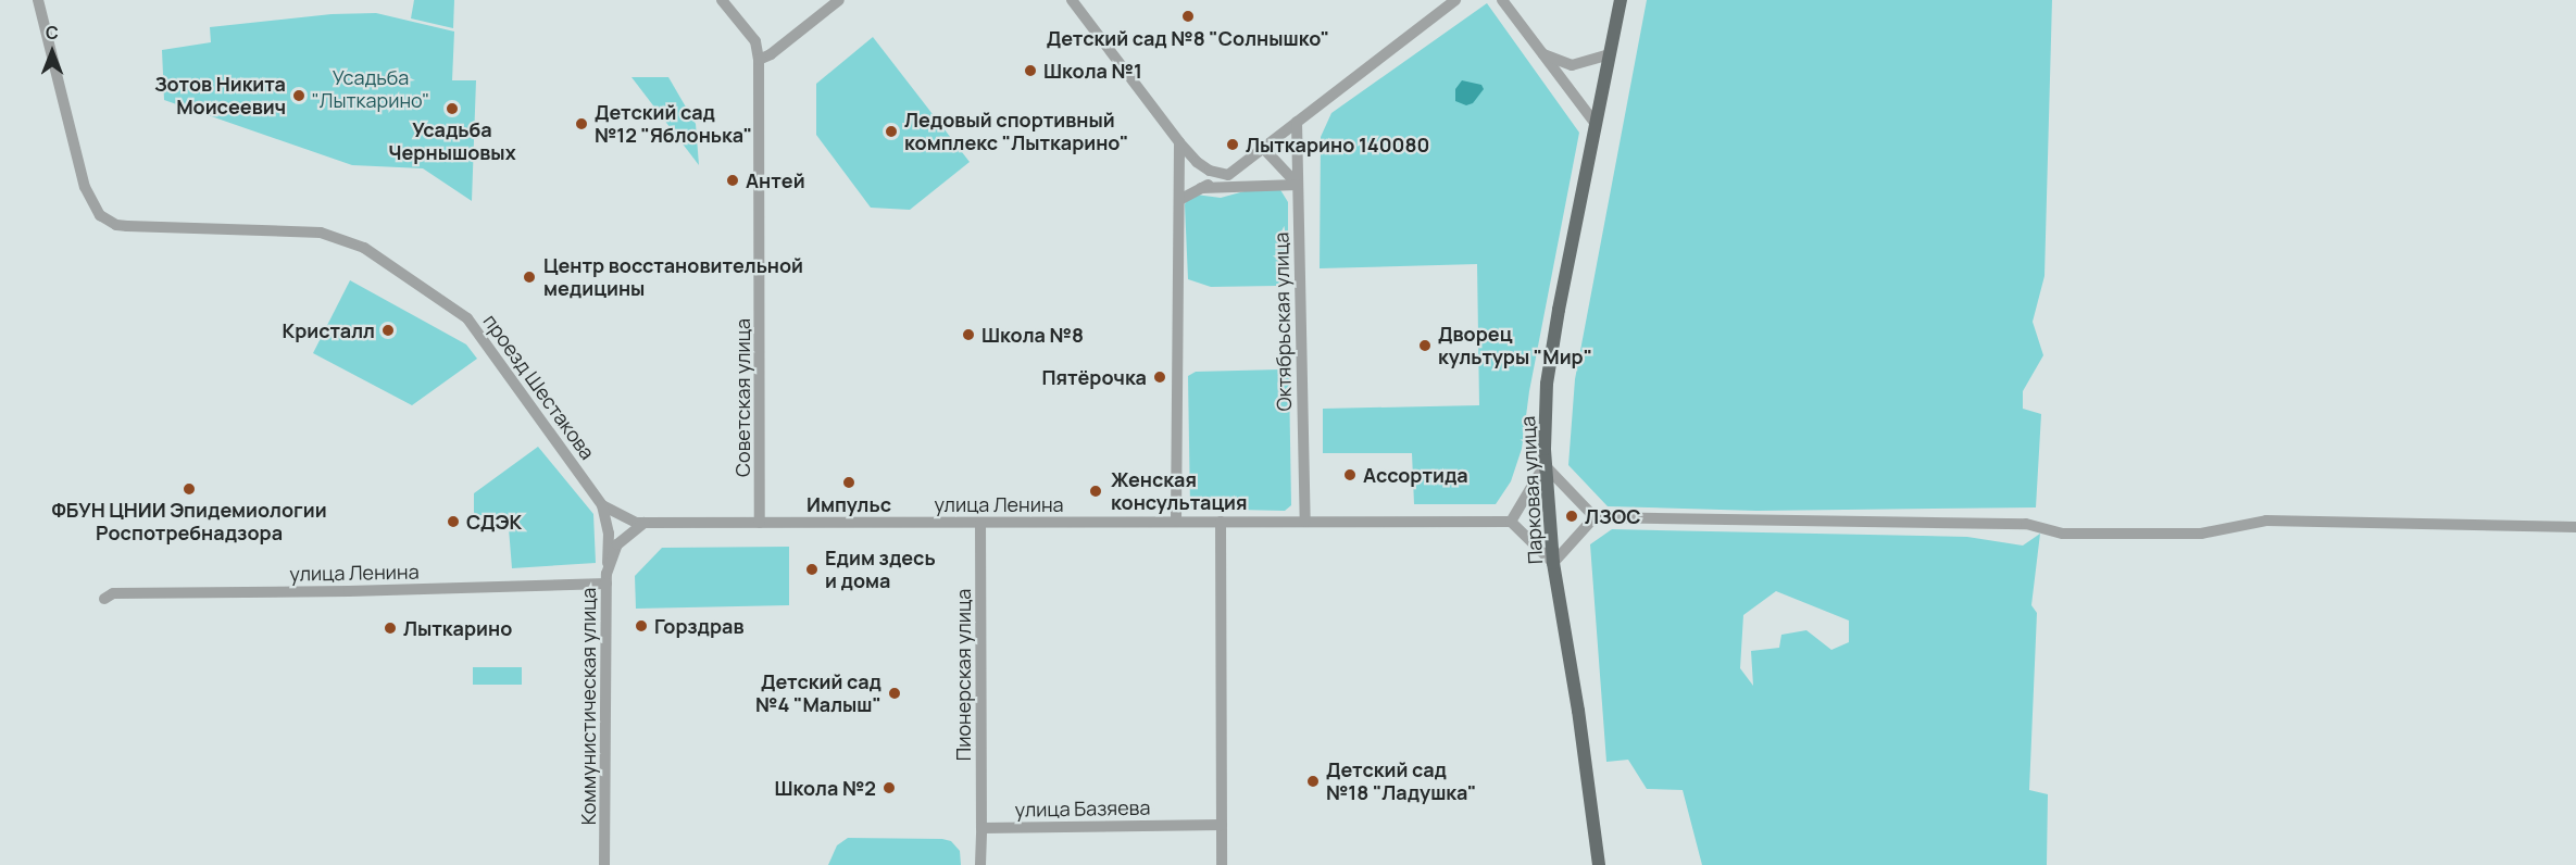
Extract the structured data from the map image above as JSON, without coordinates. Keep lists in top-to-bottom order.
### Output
{
  "streets": {
    "main road": ["Парковая улица"],
    "street": [
      "Октябрьская улица",
      "проезд Шестакова",
      "Советская улица",
      "улица Ленина",
      "Пионерская улица",
      "Коммунистическая улица",
      "улица Базяева"
    ]
  },
  "crossings": [
    ["Октябрьская улица", "улица Ленина"],
    ["проезд Шестакова", "улица Ленина"],
    ["проезд Шестакова", "Коммунистическая улица"],
    ["Советская улица", "улица Ленина"],
    ["улица Ленина", "Пионерская улица"],
    ["улица Ленина", "Коммунистическая улица"],
    ["Пионерская улица", "улица Базяева"]
  ],
  "parks": ["Усадьба \"Лыткарино\""],
  "places": [
    "Детский сад №8 \"Солнышко\"",
    "Школа №1",
    "Зотов Никита Моисеевич",
    "Усадьба Чернышовых",
    "Детский сад №12 \"Яблонька\"",
    "Ледовый спортивный комплекс \"Лыткарино\"",
    "Лыткарино 140080",
    "Антей",
    "Центр восстановительной медицины",
    "Кристалл",
    "Школа №8",
    "Дворец культуры \"Мир\"",
    "Пятёрочка",
    "Ассортида",
    "Импульс",
    "ФБУН ЦНИИ Эпидемиологии Роспотребнадзора",
    "Женская консультация",
    "ЛЗОС",
    "СДЭК",
    "Едим здесь и дома",
    "Горздрав",
    "Лыткарино",
    "Детский сад №4 \"Малыш\"",
    "Детский сад №18 \"Ладушка\"",
    "Школа №2"
  ],
  "north": "top"
}
